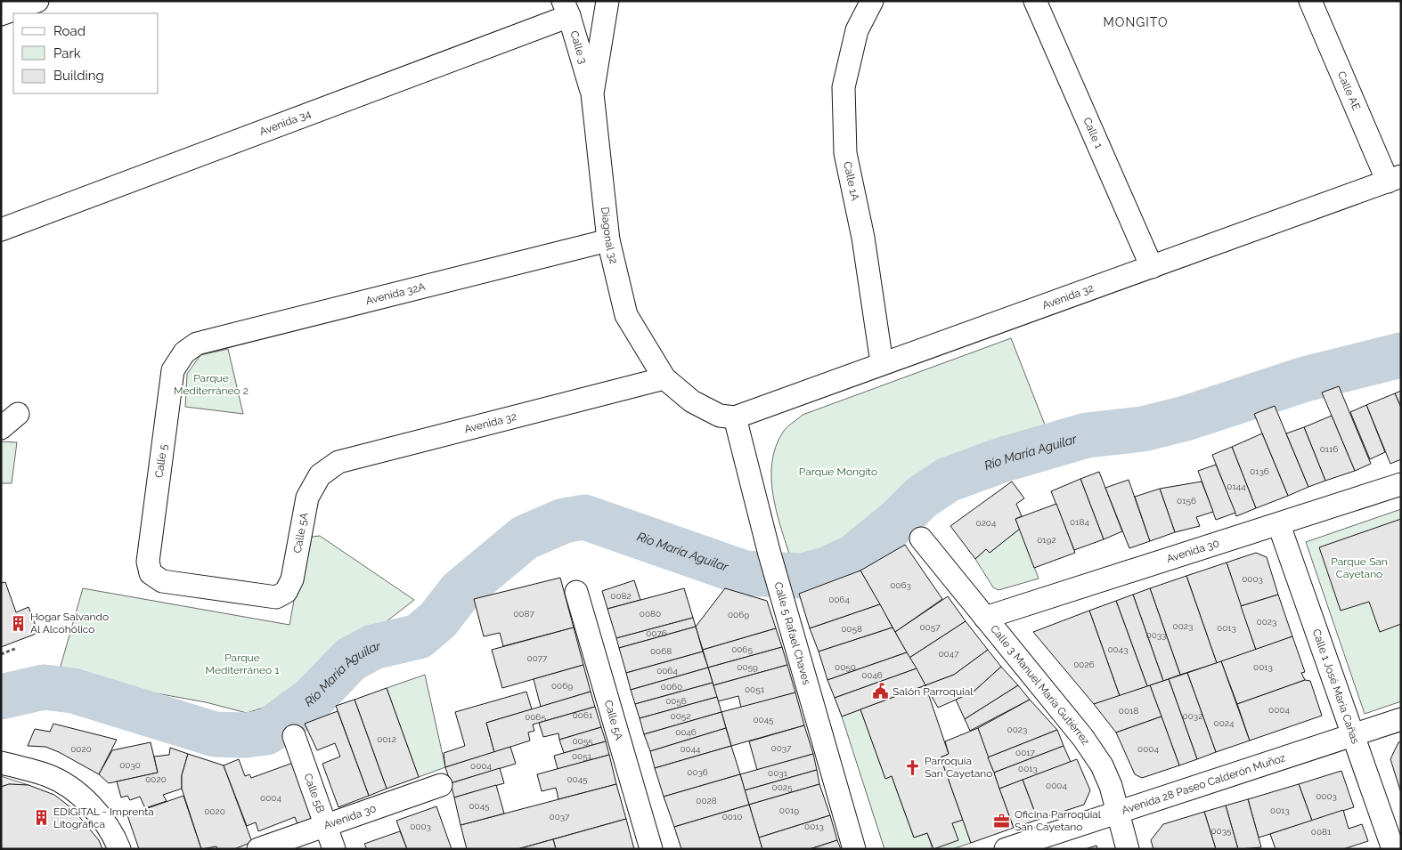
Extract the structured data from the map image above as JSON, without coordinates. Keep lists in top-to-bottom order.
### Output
{
  "streets": {
    "street": [
      "Calle 3",
      "Calle AE",
      "Avenida 34",
      "Calle 1",
      "Calle 1A",
      "Diagonal 32",
      "Avenida 32A",
      "Avenida 32",
      "Calle 5",
      "Calle 5A",
      "Avenida 30",
      "Calle 5 Rafael Chaves",
      "Calle 3 Manuel María Gutiérrez",
      "Calle 1 José María Cañas",
      "Avenida 28 Paseo Calderón Muñoz",
      "Calle 5B"
    ]
  },
  "crossings": [
    ["Calle 3", "Avenida 34"],
    ["Calle 3", "Diagonal 32"],
    ["Calle AE", "Avenida 32"],
    ["Calle 1", "Avenida 32"],
    ["Calle 1A", "Avenida 32"],
    ["Diagonal 32", "Avenida 32A"],
    ["Diagonal 32", "Avenida 32"],
    ["Diagonal 32", "Calle 5 Rafael Chaves"],
    ["Avenida 32A", "Calle 5"],
    ["Avenida 32", "Calle 5A"],
    ["Avenida 32", "Calle 5 Rafael Chaves"],
    ["Calle 5", "Calle 5A"],
    ["Avenida 30", "Calle 3 Manuel María Gutiérrez"],
    ["Avenida 30", "Calle 1 José María Cañas"],
    ["Avenida 30", "Calle 5B"],
    ["Calle 3 Manuel María Gutiérrez", "Avenida 28 Paseo Calderón Muñoz"],
    ["Calle 1 José María Cañas", "Avenida 28 Paseo Calderón Muñoz"]
  ],
  "districts": ["MONGITO"],
  "water": ["Río María Aguilar"],
  "parks": [
    "Parque Mediterráneo 2",
    "Parque Mongito",
    "Parque San Cayetano",
    "Parque Mediterráneo 1"
  ],
  "places": {
    "building": ["Hogar Salvando Al Alcohólico", "EDIGITAL - Imprenta Litográfica"],
    "public building": ["Salón Parroquial"],
    "church": ["Parroquia San Cayetano"],
    "office": ["Oficina Parroquial San Cayetano"]
  },
  "house_numbers": [
    "0116",
    "0136",
    "0144",
    "0156",
    "0184",
    "0204",
    "0192",
    "0003",
    "0063",
    "0082",
    "0064",
    "0087",
    "0080",
    "0069",
    "0023",
    "0023",
    "0057",
    "0013",
    "0058",
    "0076",
    "0033",
    "0065",
    "0043",
    "0068",
    "0047",
    "0077",
    "0026",
    "0059",
    "0050",
    "0013",
    "0064",
    "0046",
    "0069",
    "0060",
    "0051",
    "0056",
    "0004",
    "0018",
    "0061",
    "0052",
    "0032",
    "0065",
    "0045",
    "0024",
    "0023",
    "0046",
    "0012",
    "0055",
    "0037",
    "0020",
    "0044",
    "0004",
    "0017",
    "0051",
    "0030",
    "0004",
    "0013",
    "0036",
    "0031",
    "0020",
    "0045",
    "0004",
    "0025",
    "0003",
    "0004",
    "0028",
    "0045",
    "0019",
    "0013",
    "0020",
    "0037",
    "0010",
    "0003",
    "0013",
    "0035",
    "0081"
  ],
  "legend": ["Road", "Park", "Building"]
}
